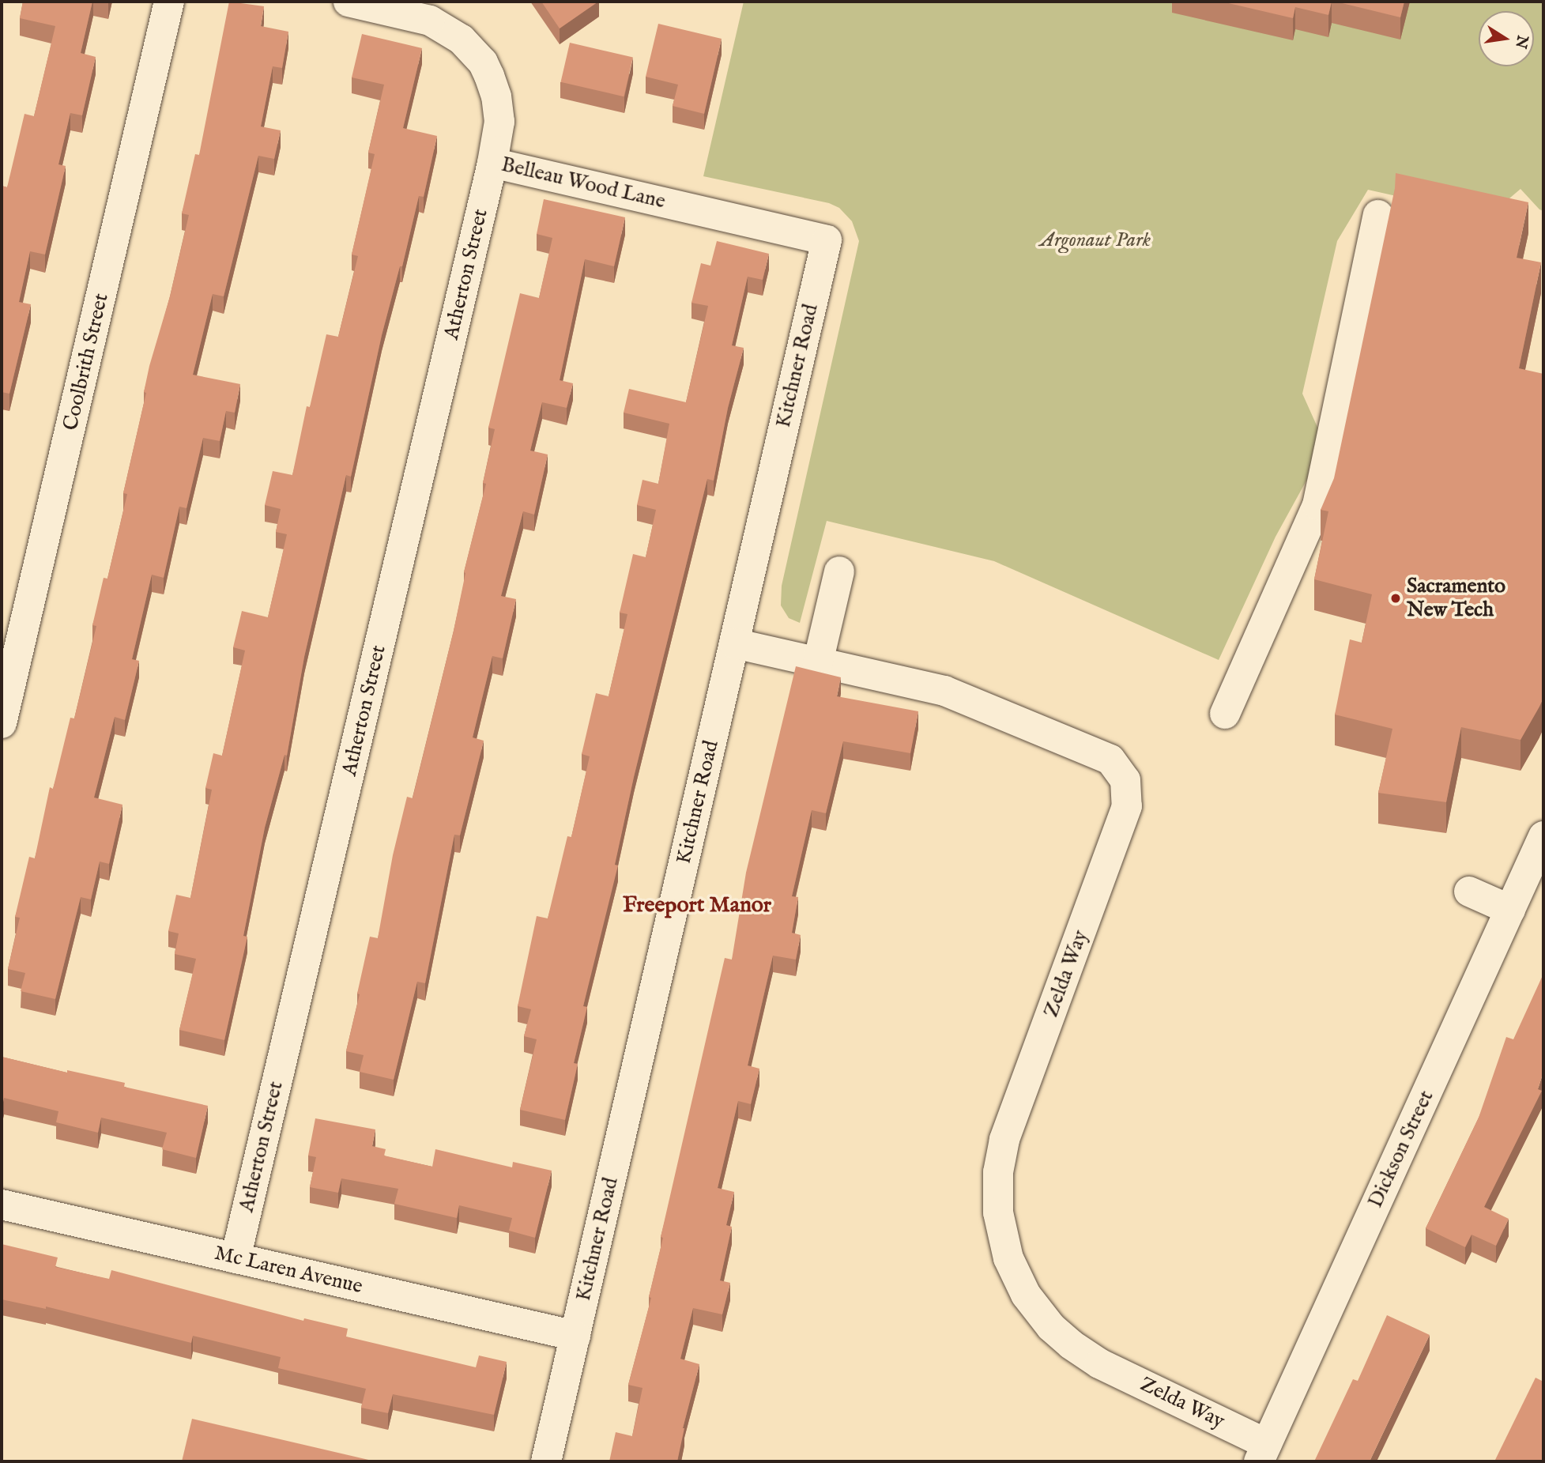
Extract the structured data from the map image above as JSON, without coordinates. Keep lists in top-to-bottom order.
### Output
{
  "streets": {
    "street": [
      "Belleau Wood Lane",
      "Atherton Street",
      "Coolbrith Street",
      "Kitchner Road",
      "Zelda Way",
      "Dickson Street",
      "Mc Laren Avenue"
    ]
  },
  "crossings": [
    ["Belleau Wood Lane", "Atherton Street"],
    ["Belleau Wood Lane", "Kitchner Road"],
    ["Atherton Street", "Mc Laren Avenue"],
    ["Kitchner Road", "Zelda Way"],
    ["Kitchner Road", "Mc Laren Avenue"],
    ["Zelda Way", "Dickson Street"]
  ],
  "districts": ["Freeport Manor"],
  "parks": ["Argonaut Park"],
  "places": ["Sacramento New Tech"],
  "north": "right"
}
